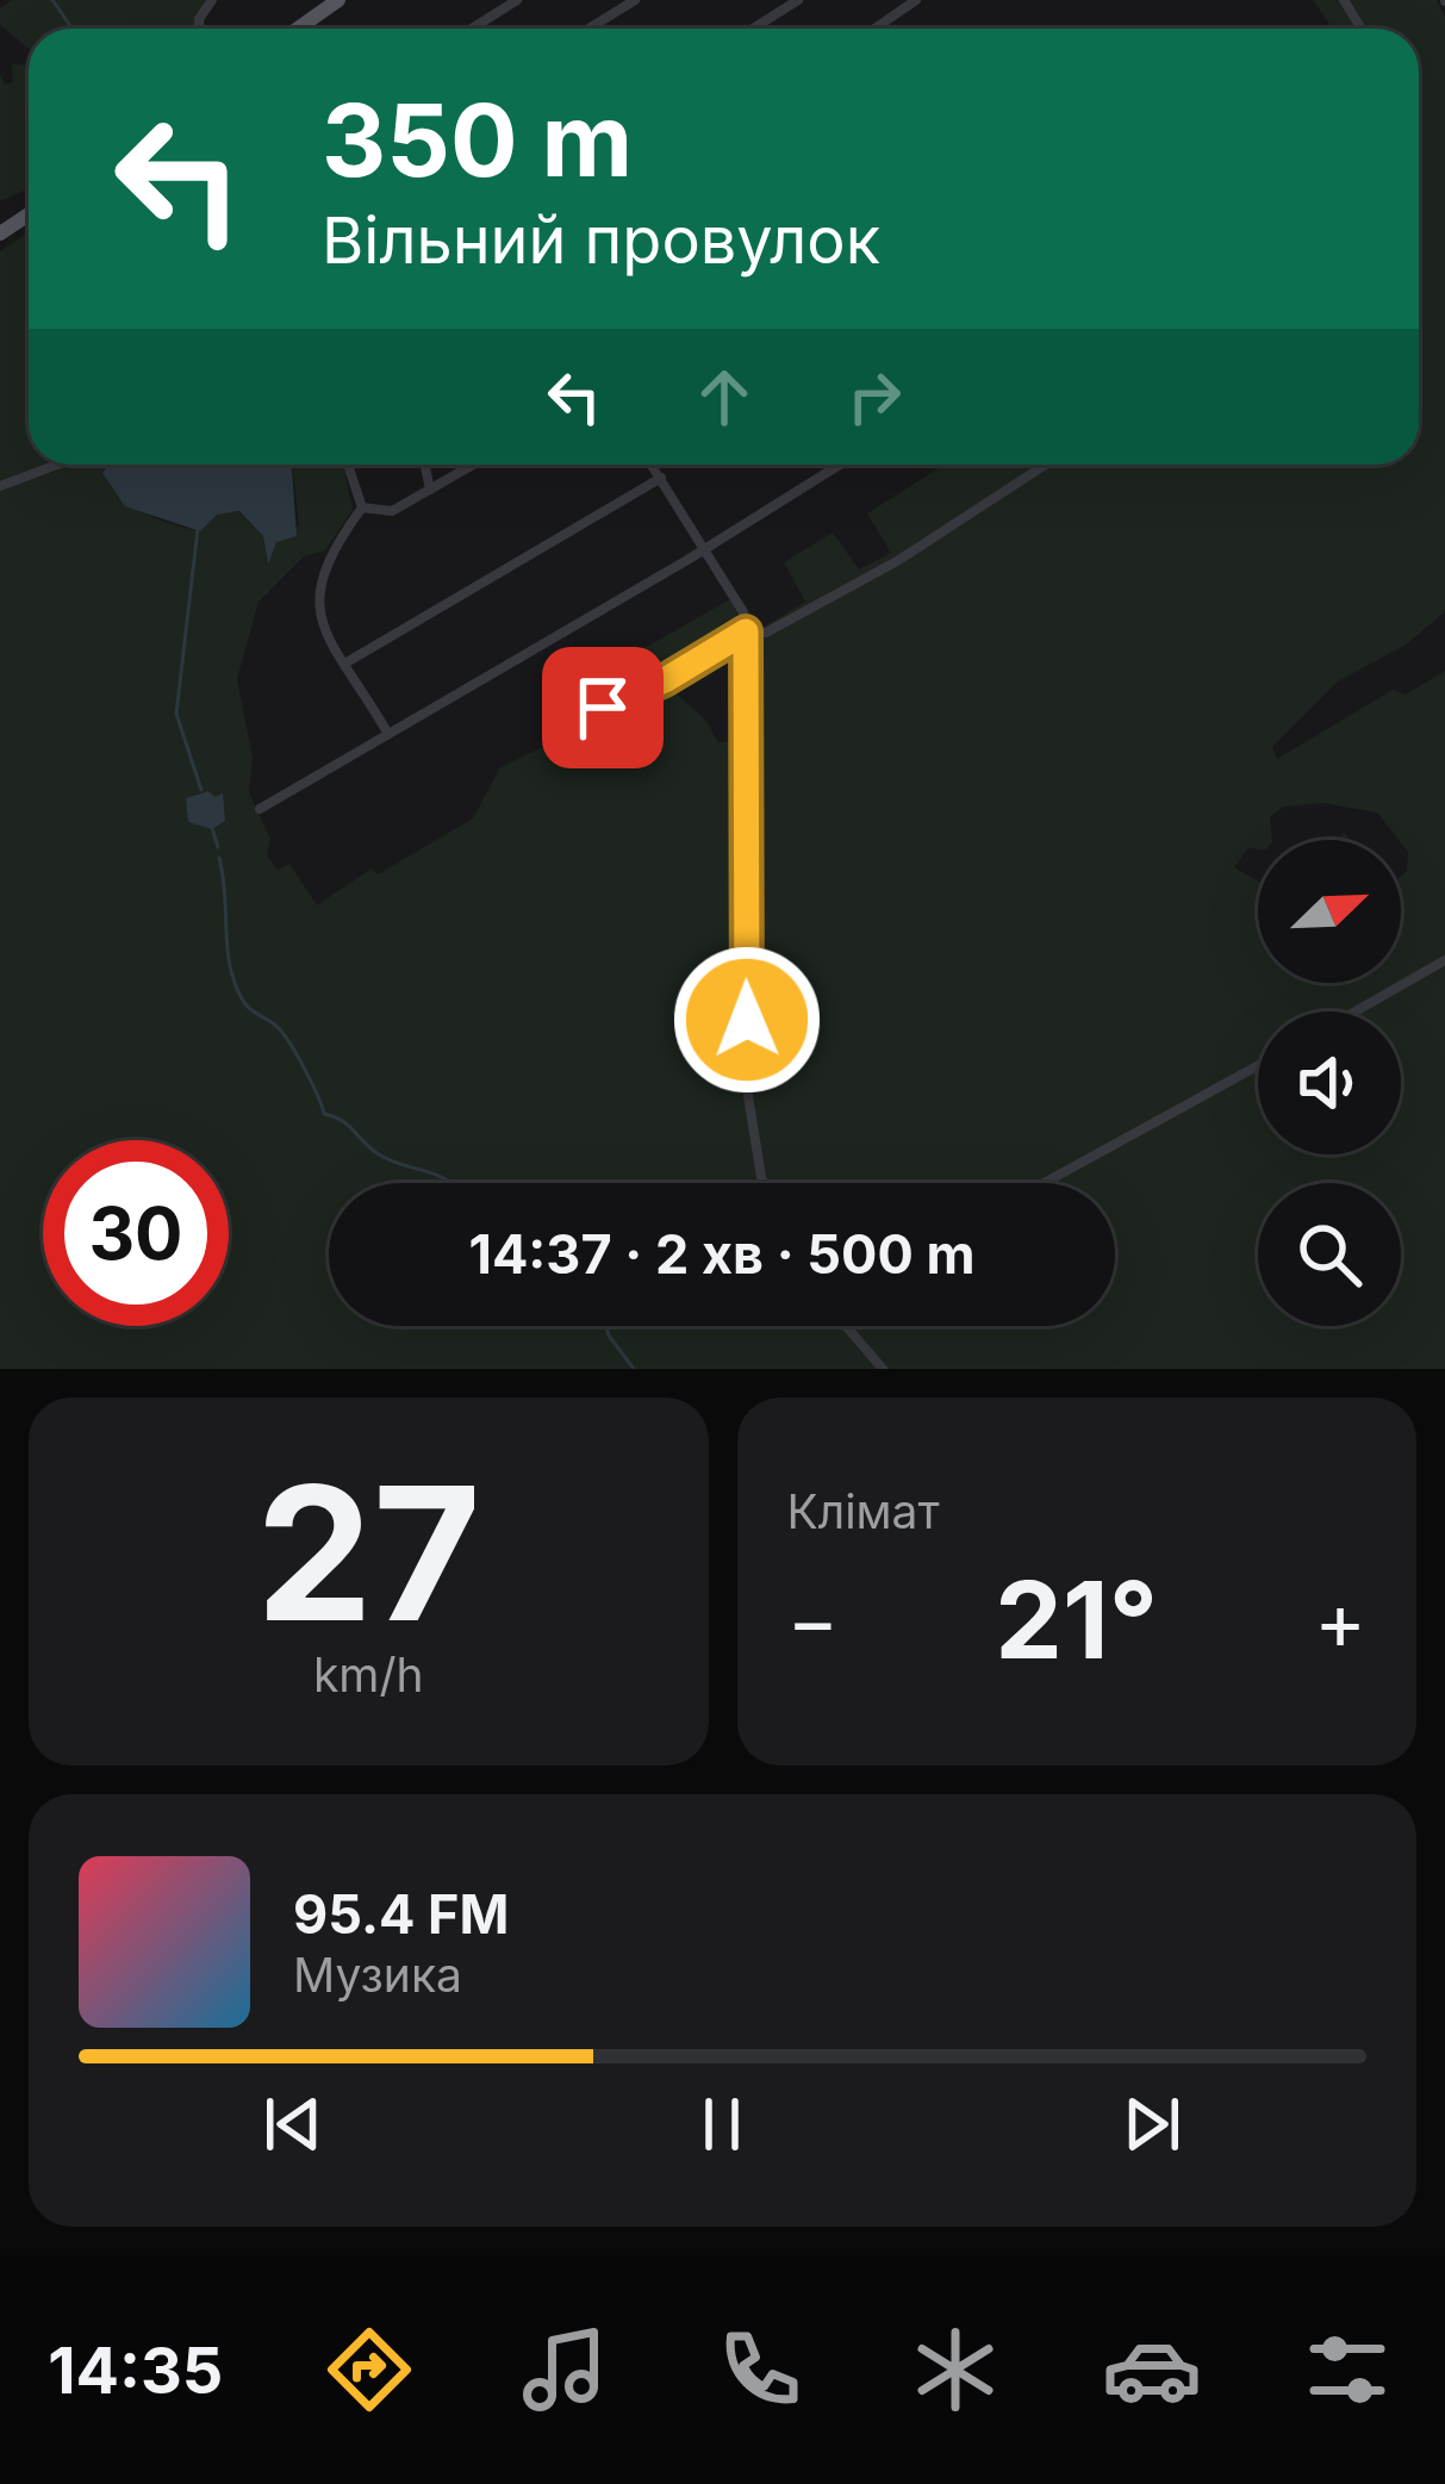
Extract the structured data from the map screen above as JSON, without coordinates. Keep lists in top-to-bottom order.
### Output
{
  "north": "top right",
  "page": {
    "turn": ["350 m", "Вільний провулок"],
    "limit": "30",
    "trip": "14:37 · 2 хв · 500 m",
    "tile": [
      ["27", "km/h"],
      "Клімат"
    ],
    "heat": ["−", "21°", "+"],
    "song": ["95.4 FM", "Музика"],
    "tabs": "14:35"
  }
}
